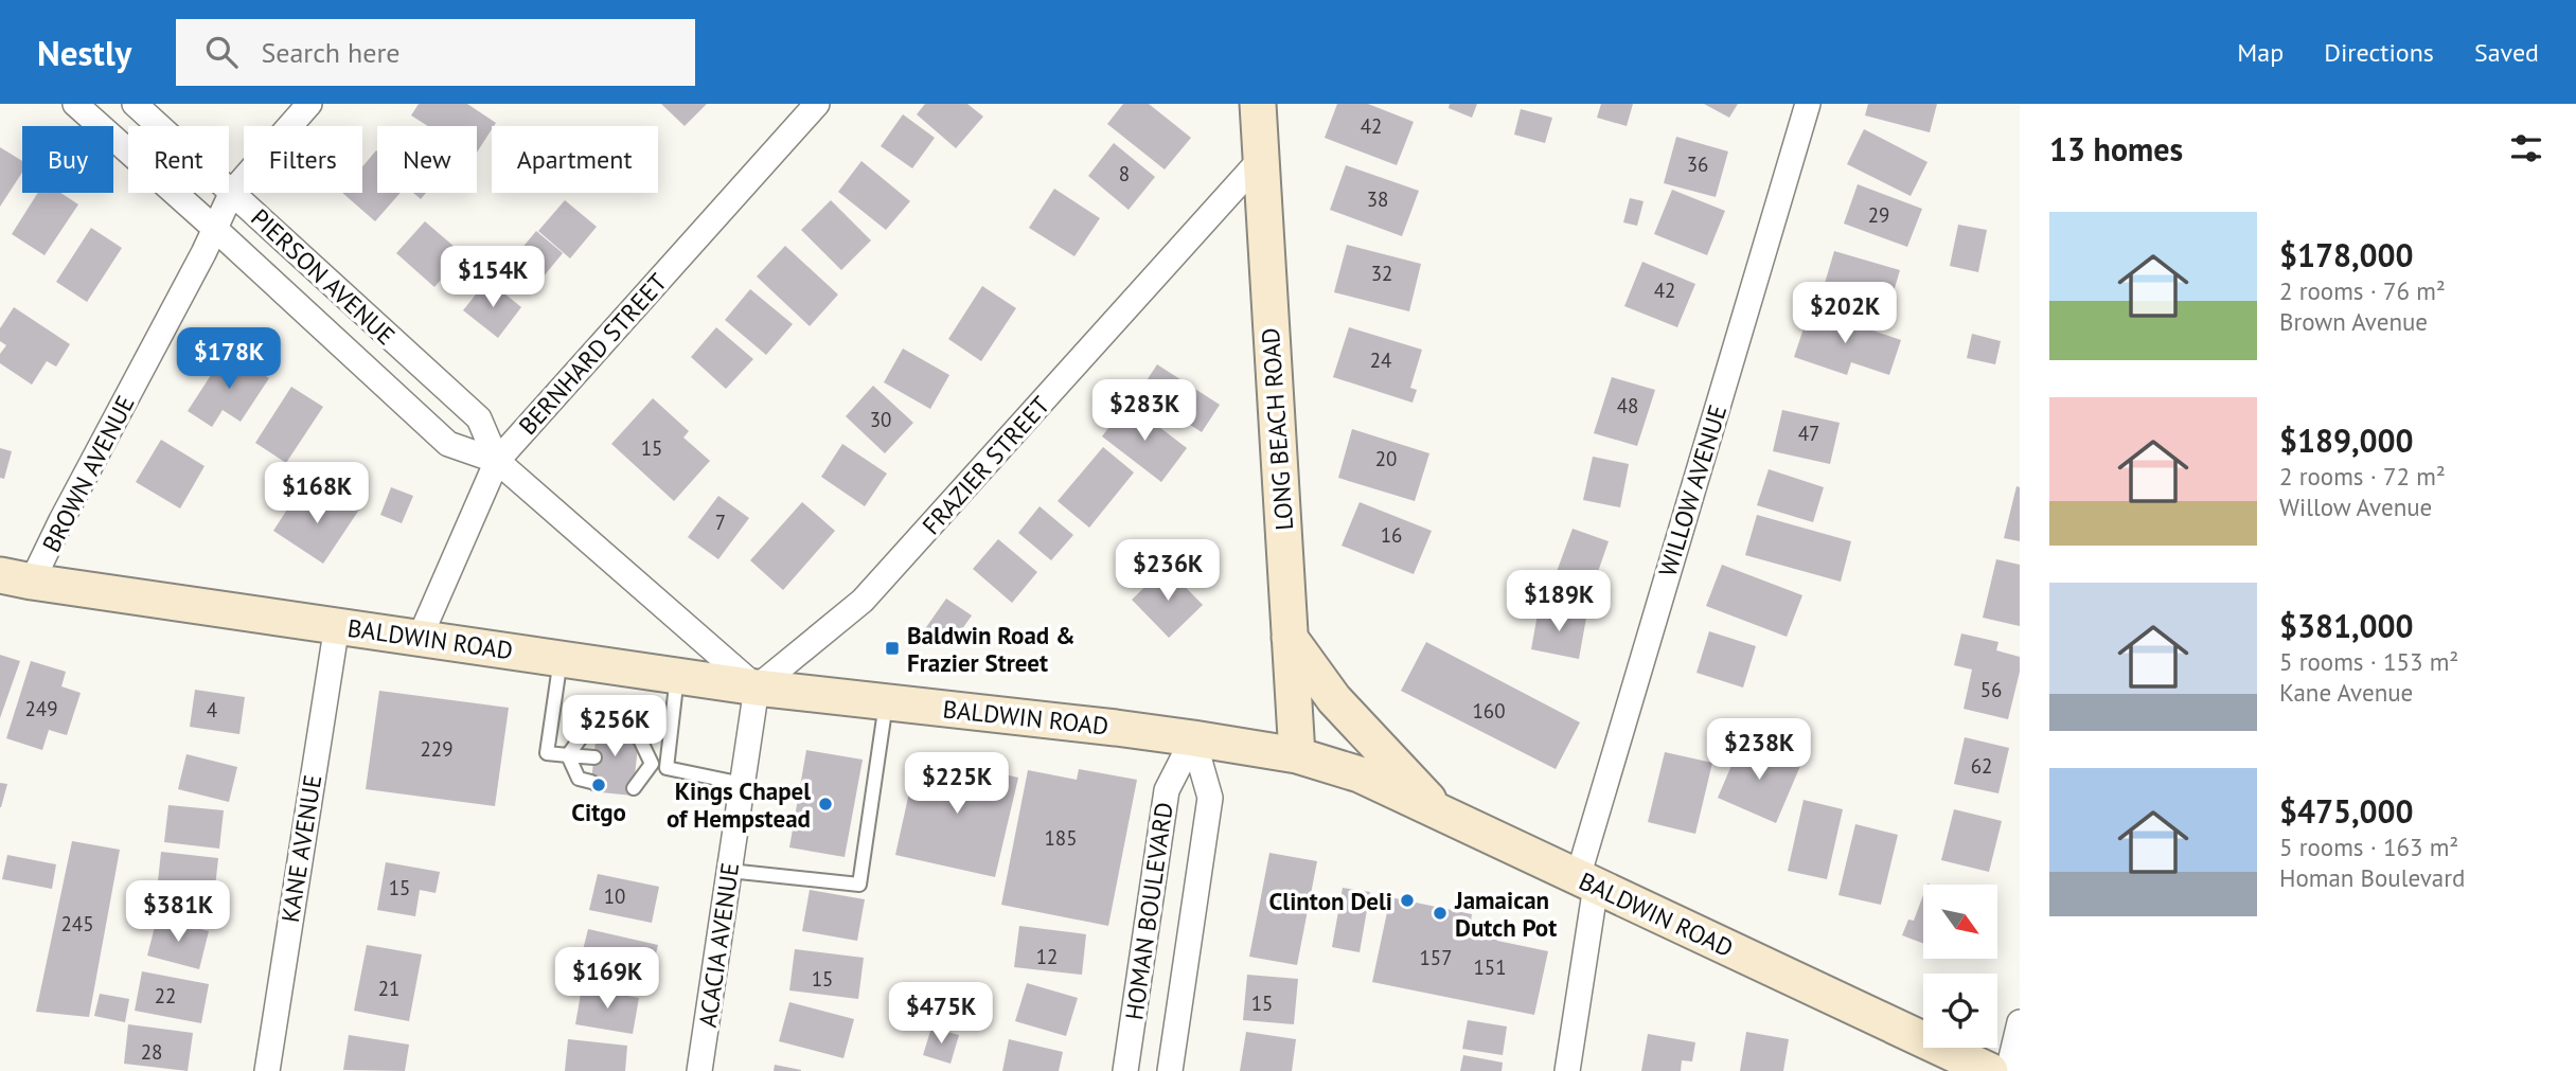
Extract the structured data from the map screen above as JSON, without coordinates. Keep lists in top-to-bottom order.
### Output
{
  "streets": {
    "main road": ["LONG BEACH ROAD", "BALDWIN ROAD"],
    "street": [
      "PIERSON AVENUE",
      "BERNHARD STREET",
      "FRAZIER STREET",
      "BROWN AVENUE",
      "WILLOW AVENUE",
      "KANE AVENUE",
      "HOMAN BOULEVARD",
      "ACACIA AVENUE"
    ]
  },
  "crossings": [
    ["PIERSON AVENUE", "BERNHARD STREET"],
    ["PIERSON AVENUE", "FRAZIER STREET"],
    ["PIERSON AVENUE", "BROWN AVENUE"],
    ["PIERSON AVENUE", "BALDWIN ROAD"],
    ["PIERSON AVENUE", "ACACIA AVENUE"],
    ["BERNHARD STREET", "BALDWIN ROAD"],
    ["LONG BEACH ROAD", "FRAZIER STREET"],
    ["LONG BEACH ROAD", "BALDWIN ROAD"],
    ["FRAZIER STREET", "BALDWIN ROAD"],
    ["FRAZIER STREET", "ACACIA AVENUE"],
    ["BROWN AVENUE", "BALDWIN ROAD"],
    ["WILLOW AVENUE", "BALDWIN ROAD"],
    ["BALDWIN ROAD", "KANE AVENUE"],
    ["BALDWIN ROAD", "HOMAN BOULEVARD"],
    ["BALDWIN ROAD", "ACACIA AVENUE"]
  ],
  "places": {
    "transit": ["Baldwin Road & Frazier Street"],
    "other": [
      "Citgo",
      "Kings Chapel of Hempstead",
      "Clinton Deli",
      "Jamaican Dutch Pot"
    ]
  },
  "house_numbers": [
    "42",
    "36",
    "8",
    "38",
    "29",
    "32",
    "42",
    "24",
    "48",
    "30",
    "47",
    "15",
    "20",
    "7",
    "16",
    "56",
    "249",
    "4",
    "160",
    "229",
    "62",
    "185",
    "15",
    "10",
    "245",
    "12",
    "157",
    "151",
    "15",
    "21",
    "22",
    "15",
    "28"
  ],
  "north": "bottom right",
  "page": {
    "header": "Nestly",
    "search": "Search here",
    "nav": ["Map", "Directions", "Saved"],
    "heading": "13 homes",
    "chip": [
      "Buy",
      "Rent",
      "Filters",
      "New",
      "Apartment"
    ],
    "list": [
      {
        "name": "$178,000",
        "note": "2 rooms · 76 m² · Brown Avenue"
      },
      {
        "name": "$189,000",
        "note": "2 rooms · 72 m² · Willow Avenue"
      },
      {
        "name": "$381,000",
        "note": "5 rooms · 153 m² · Kane Avenue"
      },
      {
        "name": "$475,000",
        "note": "5 rooms · 163 m² · Homan Boulevard"
      }
    ],
    "price": [
      "$154K",
      "$202K",
      "$178K",
      "$283K",
      "$168K",
      "$236K",
      "$189K",
      "$256K",
      "$238K",
      "$225K",
      "$381K",
      "$169K",
      "$475K"
    ]
  }
}
